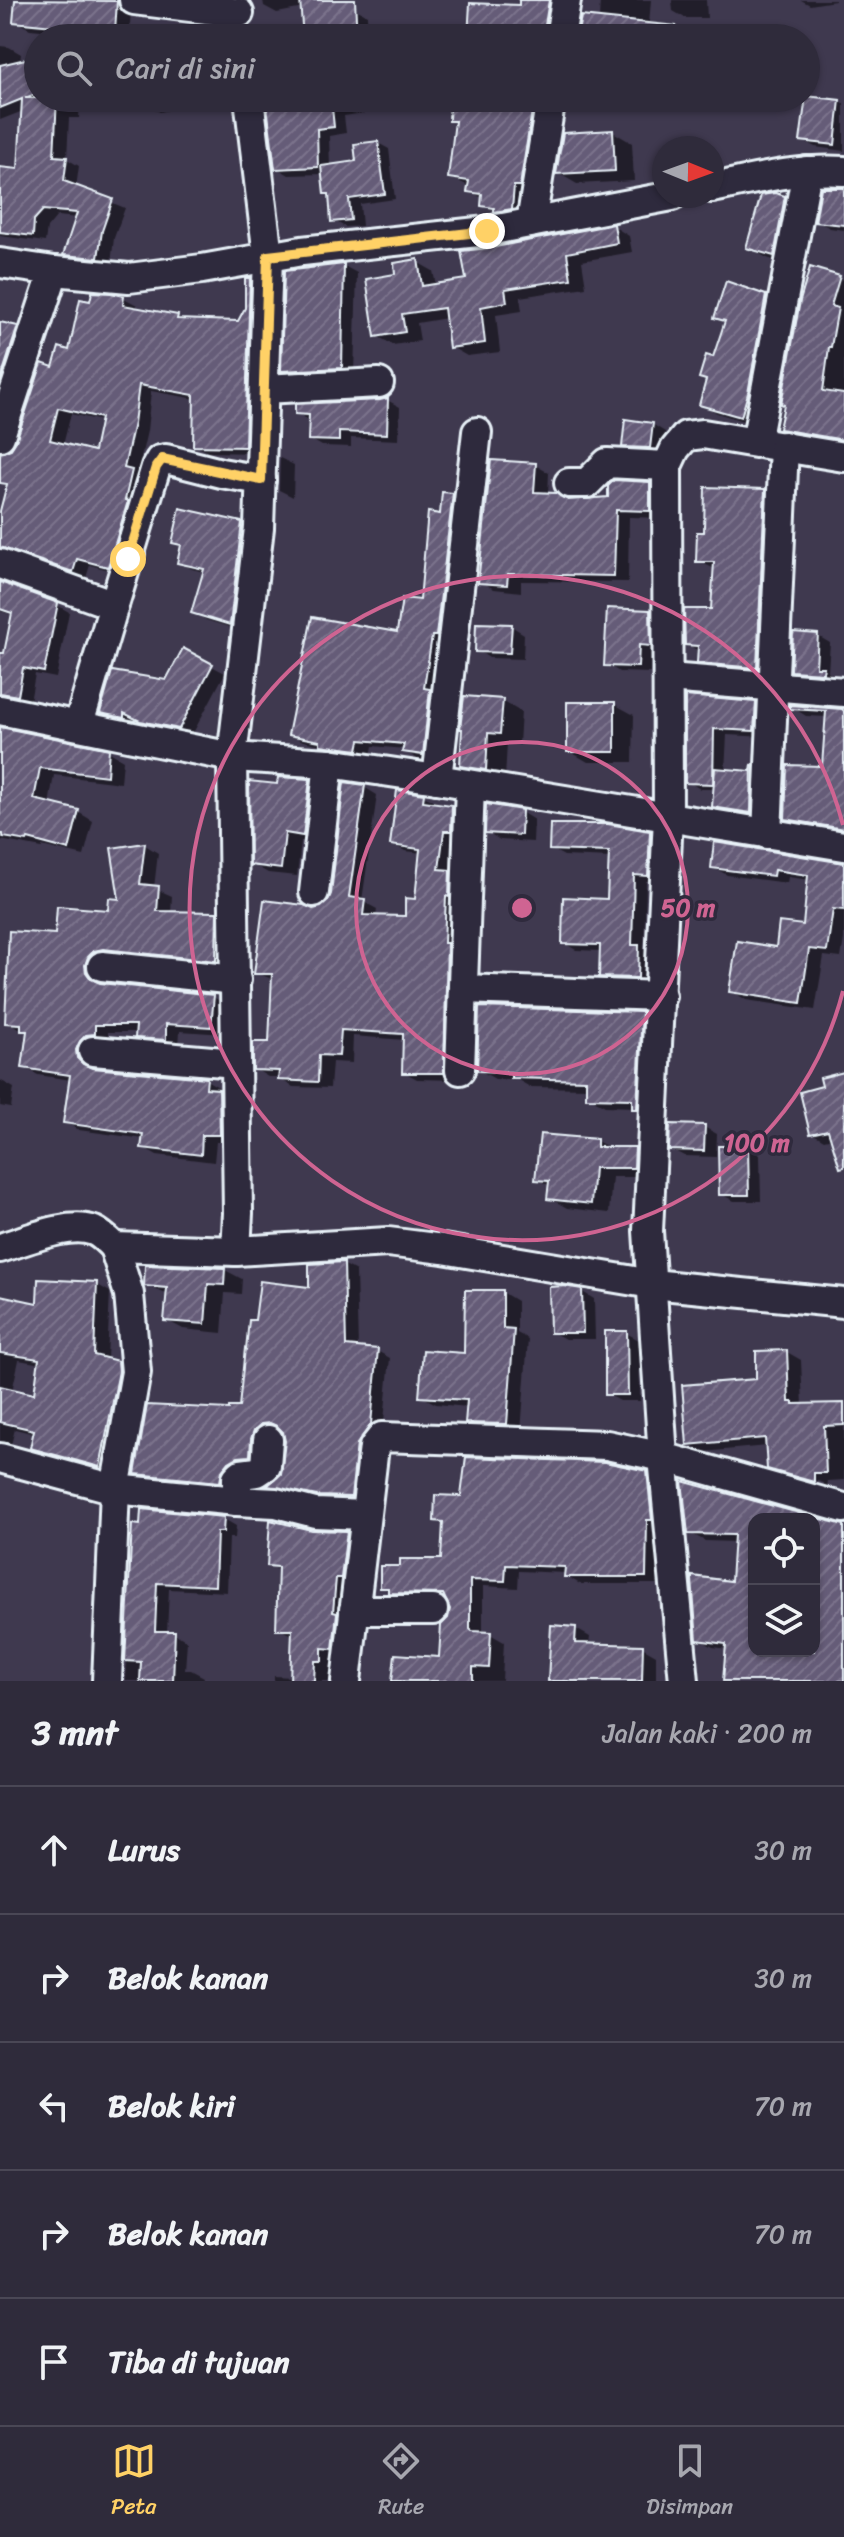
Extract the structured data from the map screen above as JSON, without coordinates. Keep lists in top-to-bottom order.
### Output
{
  "north": "right",
  "page": {
    "search": "Cari di sini",
    "heading": ["3 mnt", "Jalan kaki · 200 m"],
    "list": [
      ["Lurus", "30 m"],
      ["Belok kanan", "30 m"],
      ["Belok kiri", "70 m"],
      ["Belok kanan", "70 m"],
      "Tiba di tujuan"
    ],
    "nav": ["Peta", "Rute", "Disimpan"]
  },
  "rings": ["50 m", "100 m"]
}
